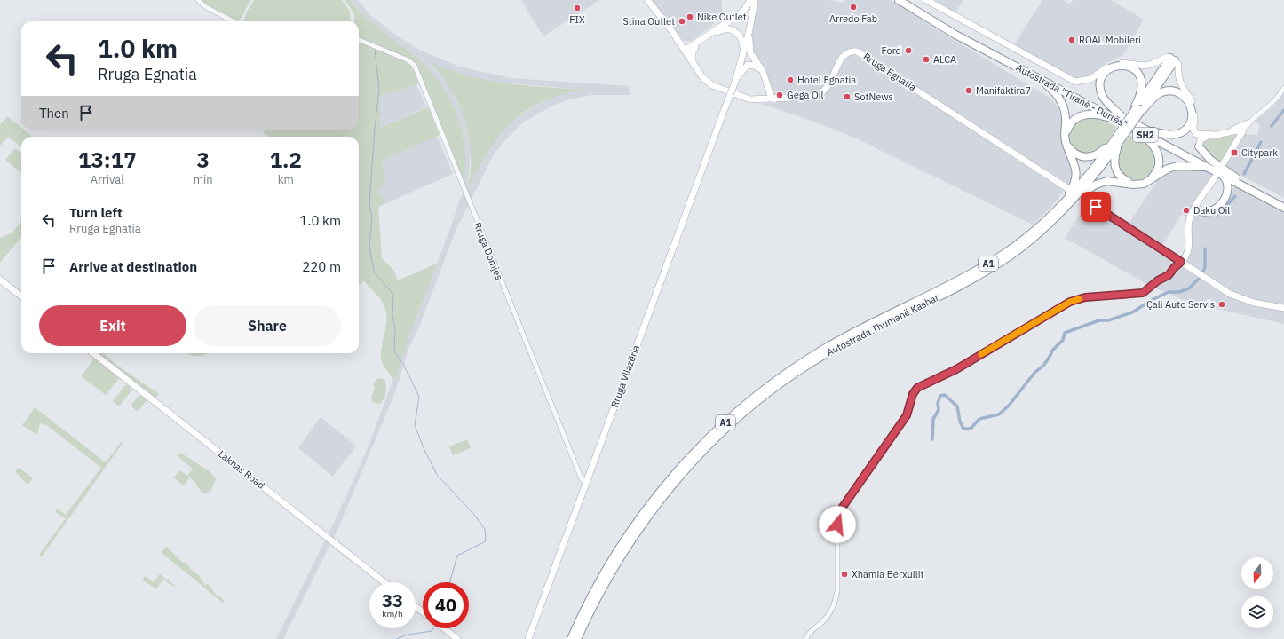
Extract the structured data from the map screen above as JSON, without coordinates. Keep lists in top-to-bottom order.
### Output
{
  "streets": {
    "highway": [
      "Autostrada \"Tiranë - Durrës\"",
      "SH2",
      "A1",
      "Autostrada Thumanë Kashar"
    ],
    "main road": ["Rruga Egnatia", "Rruga Vllazëria", "Laknas Road"],
    "street": ["Rruga Domjes"]
  },
  "crossings": [
    ["Autostrada \"Tiranë - Durrës\"", "Autostrada Thumanë Kashar"],
    ["Rruga Domjes", "Rruga Vllazëria"]
  ],
  "places": {
    "other": [
      "Arredo Fab",
      "FIX",
      "Nike Outlet",
      "Stina Outlet",
      "ROAL Mobileri",
      "Ford",
      "ALCA",
      "Hotel Egnatia",
      "Manifaktira7",
      "Gega Oil",
      "SotNews",
      "Daku Oil",
      "Çali Auto Servis",
      "Xhamia Berxullit"
    ],
    "transit": ["Citypark"]
  },
  "north": "bottom",
  "page": {
    "turn": ["1.0 km", "Rruga Egnatia"],
    "then": "Then",
    "eta": [
      "13:17",
      "Arrival",
      "3",
      "min",
      "1.2",
      "km"
    ],
    "list": [
      {
        "name": "Turn left",
        "note": "Rruga Egnatia",
        "value": "1.0 km"
      },
      {
        "name": "Arrive at destination",
        "value": "220 m"
      }
    ],
    "buttons": ["Exit", "Share"],
    "speed": "33 km/h",
    "limit": "40"
  }
}
